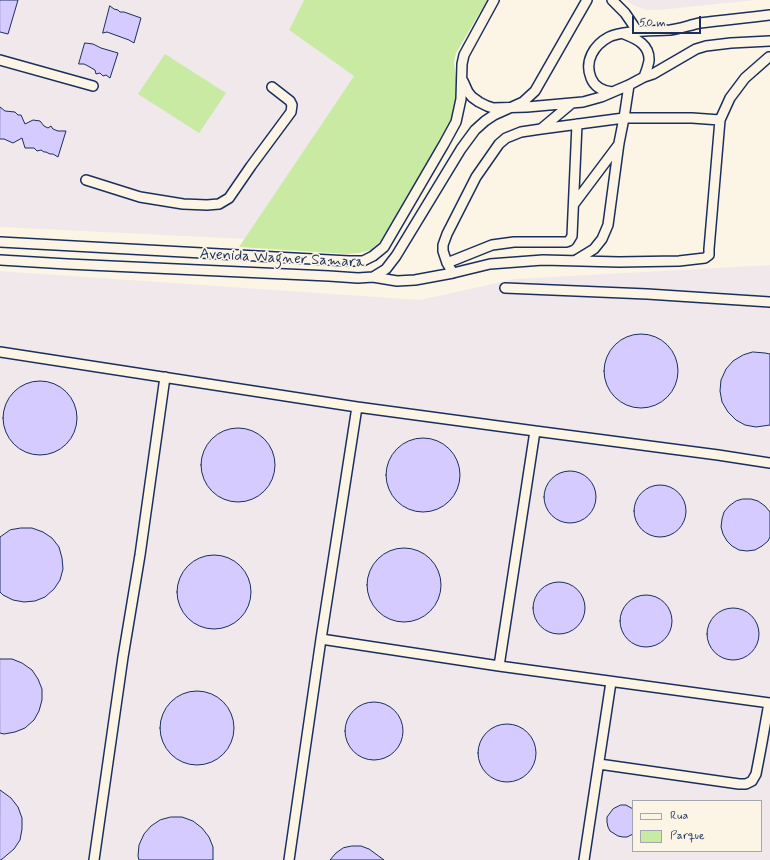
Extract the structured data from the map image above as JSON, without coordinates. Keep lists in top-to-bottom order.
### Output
{
  "streets": {
    "street": ["Avenida Wagner Samara"]
  },
  "legend": ["Rua", "Parque"],
  "scale_bar": "50 m"
}
